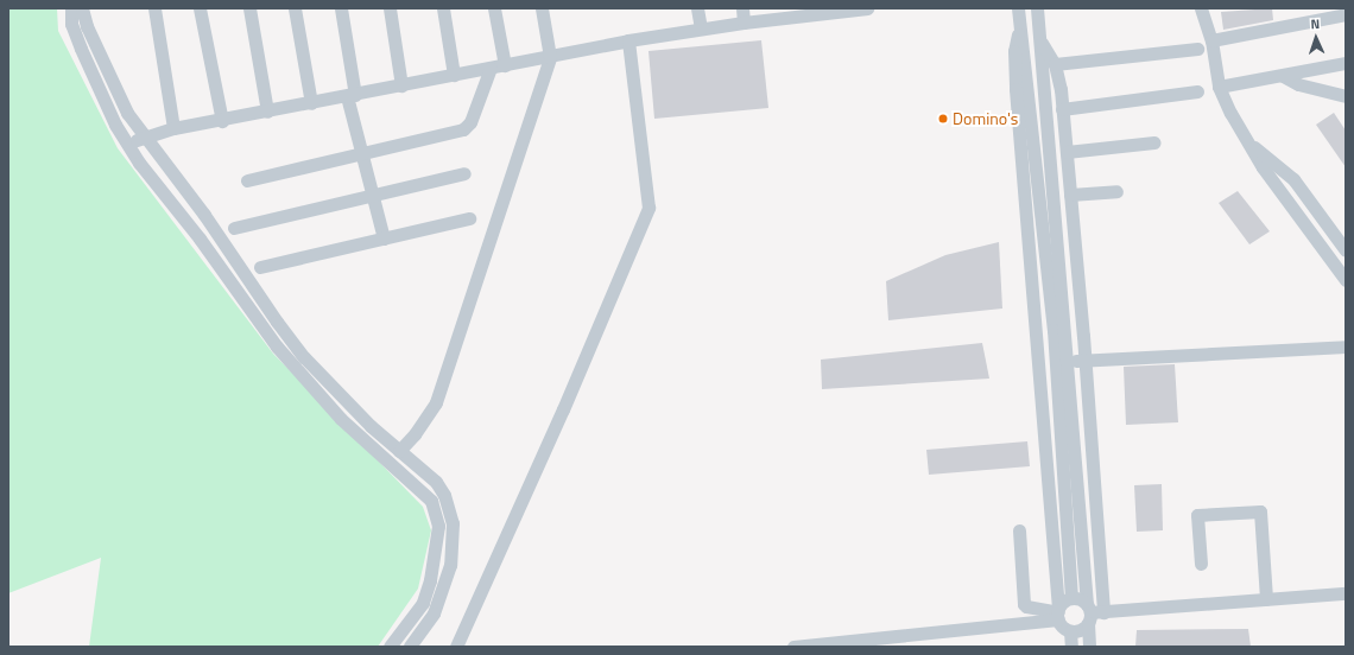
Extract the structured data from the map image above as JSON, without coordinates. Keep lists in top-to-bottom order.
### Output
{
  "places": ["Domino's"],
  "north": "top"
}
